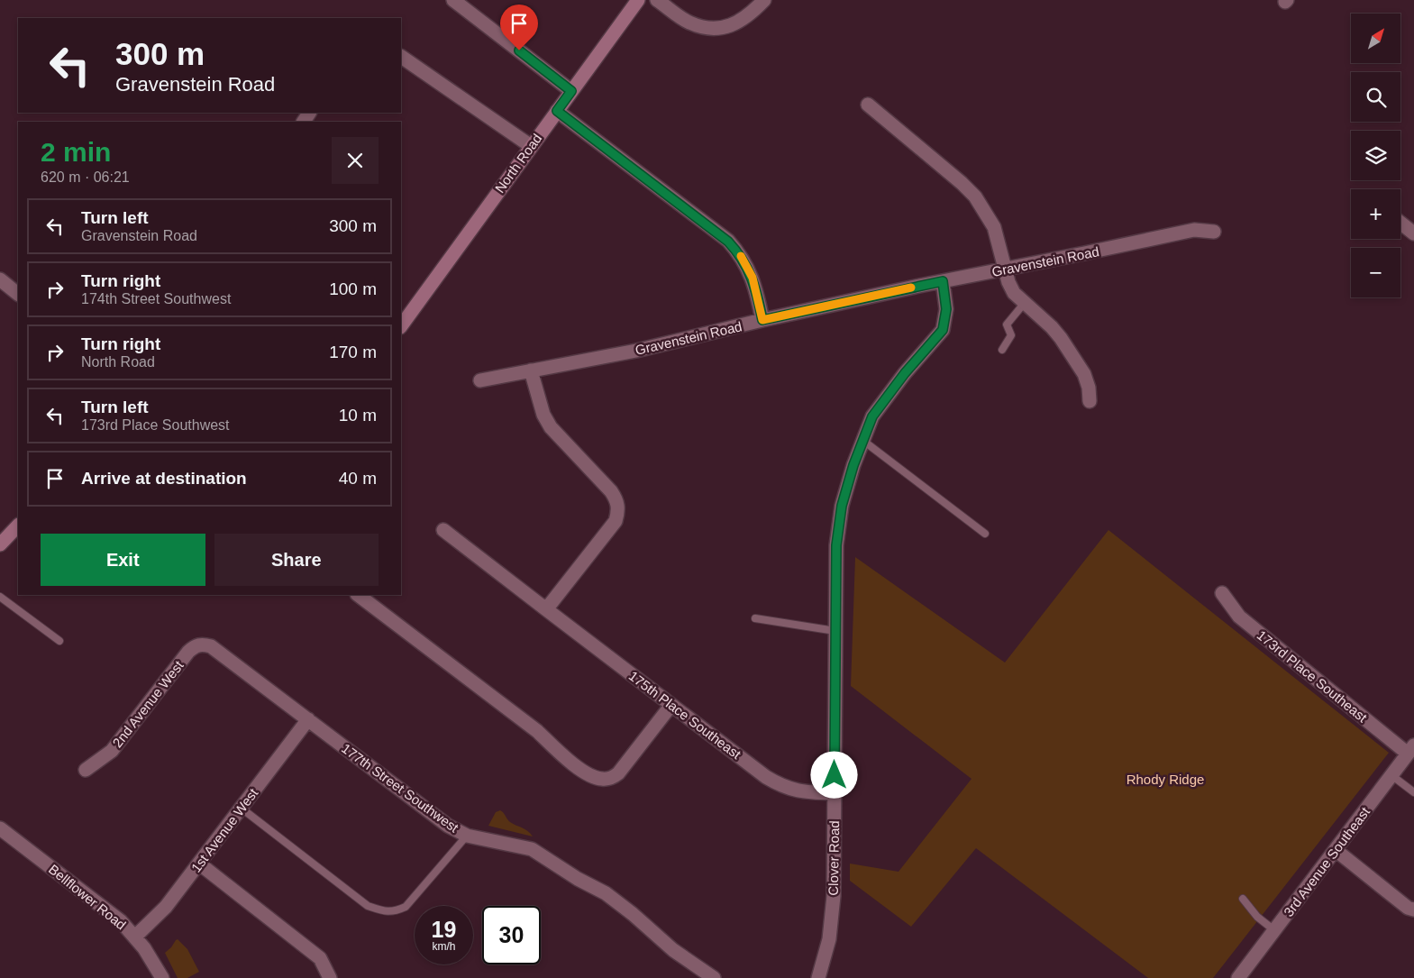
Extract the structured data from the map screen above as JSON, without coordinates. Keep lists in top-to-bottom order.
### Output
{
  "streets": {
    "street": [
      "North Road",
      "Gravenstein Road",
      "173rd Place Southeast",
      "2nd Avenue West",
      "175th Place Southeast",
      "177th Street Southwest",
      "1st Avenue West",
      "Clover Road",
      "3rd Avenue Southeast",
      "Bellflower Road"
    ]
  },
  "crossings": [
    ["Gravenstein Road", "Clover Road"],
    ["173rd Place Southeast", "3rd Avenue Southeast"],
    ["2nd Avenue West", "177th Street Southwest"],
    ["175th Place Southeast", "Clover Road"],
    ["177th Street Southwest", "1st Avenue West"],
    ["1st Avenue West", "Bellflower Road"]
  ],
  "parks": ["Rhody Ridge"],
  "north": "top right",
  "page": {
    "map_buttons": ["+", "−"],
    "turn": ["300 m", "Gravenstein Road"],
    "heading": ["2 min", "620 m · 06:21"],
    "list": [
      {
        "name": "Turn left",
        "note": "Gravenstein Road",
        "value": "300 m"
      },
      {
        "name": "Turn right",
        "note": "174th Street Southwest",
        "value": "100 m"
      },
      {
        "name": "Turn right",
        "note": "North Road",
        "value": "170 m"
      },
      {
        "name": "Turn left",
        "note": "173rd Place Southwest",
        "value": "10 m"
      },
      {
        "name": "Arrive at destination",
        "value": "40 m"
      }
    ],
    "buttons": ["Exit", "Share"],
    "speed": "19 km/h",
    "limit": "30"
  }
}
